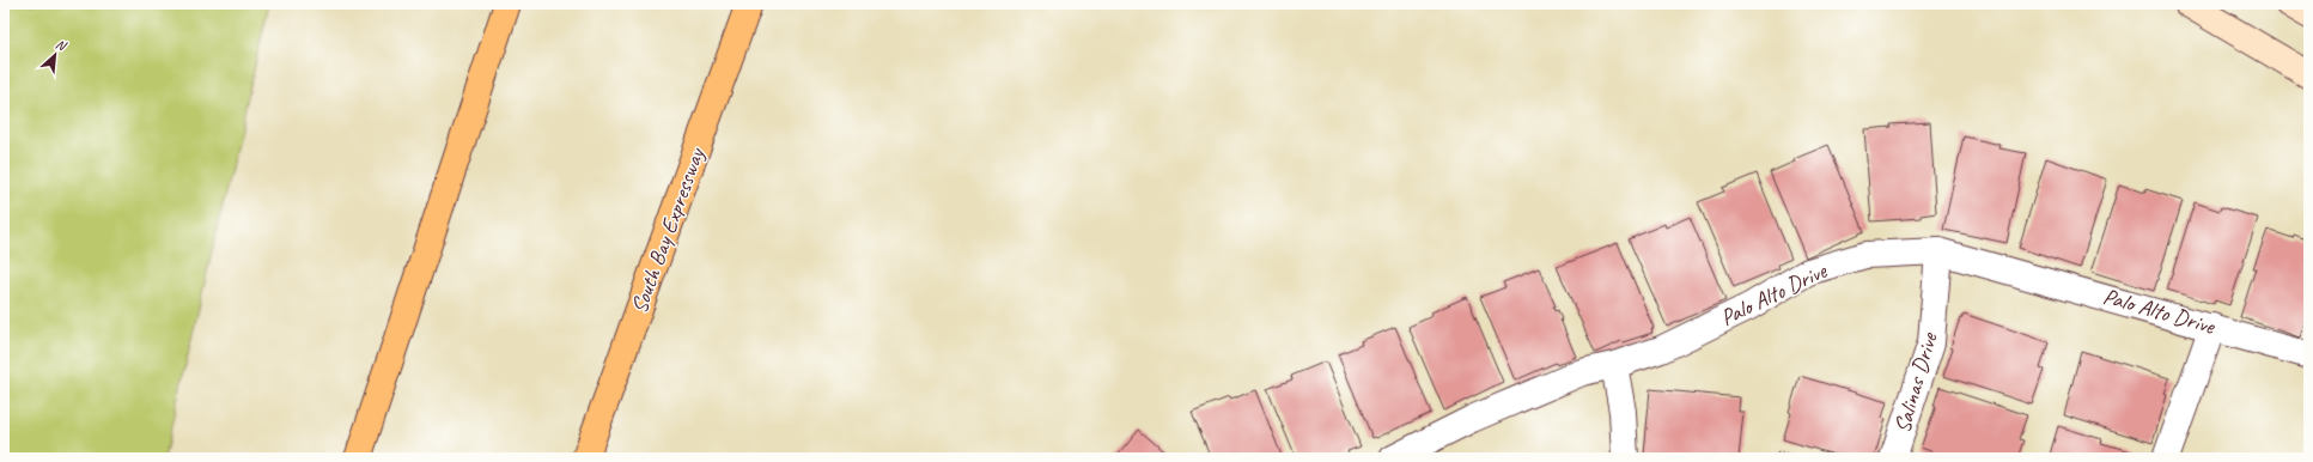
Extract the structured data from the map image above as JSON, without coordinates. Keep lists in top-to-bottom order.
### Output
{
  "streets": {
    "highway": ["South Bay Expressway"],
    "street": ["Palo Alto Drive", "Salinas Drive"]
  },
  "crossings": [
    ["Palo Alto Drive", "Salinas Drive"]
  ],
  "north": "top right"
}
